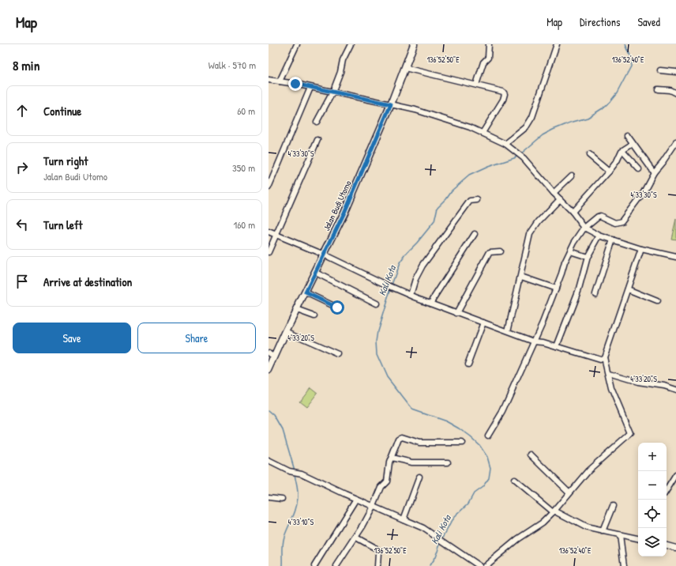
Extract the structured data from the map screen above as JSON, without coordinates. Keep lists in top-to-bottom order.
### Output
{
  "streets": {
    "street": ["Jalan Budi Utomo"]
  },
  "water": ["Kali Kota"],
  "page": {
    "header": "Map",
    "nav": ["Map", "Directions", "Saved"],
    "heading": ["8 min", "Walk · 570 m"],
    "list": [
      ["Continue", "60 m"],
      ["Turn right", "Jalan Budi Utomo", "350 m"],
      ["Turn left", "160 m"],
      "Arrive at destination"
    ],
    "buttons": ["Save", "Share"],
    "map_buttons": ["+", "−"]
  },
  "coordinates": [
    "136°52'50\"E",
    "136°52'40\"E",
    "4°33'30\"S",
    "4°33'20\"S",
    "4°33'10\"S"
  ]
}
